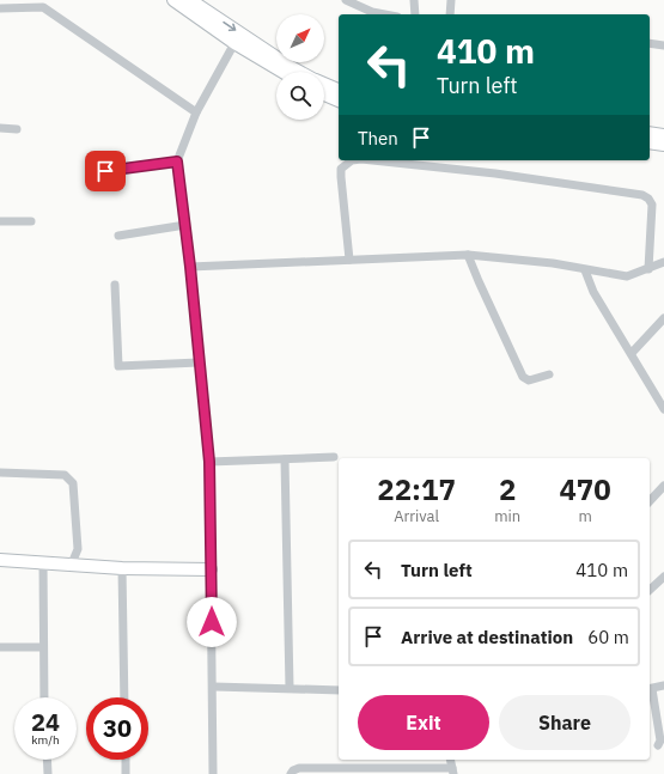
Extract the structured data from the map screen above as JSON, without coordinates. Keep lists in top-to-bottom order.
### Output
{
  "north": "top right",
  "page": {
    "turn": ["410 m", "Turn left"],
    "then": "Then",
    "eta": [
      "22:17",
      "Arrival",
      "2",
      "min",
      "470",
      "m"
    ],
    "list": [
      {
        "name": "Turn left",
        "value": "410 m"
      },
      {
        "name": "Arrive at destination",
        "value": "60 m"
      }
    ],
    "buttons": ["Exit", "Share"],
    "speed": "24 km/h",
    "limit": "30"
  }
}
